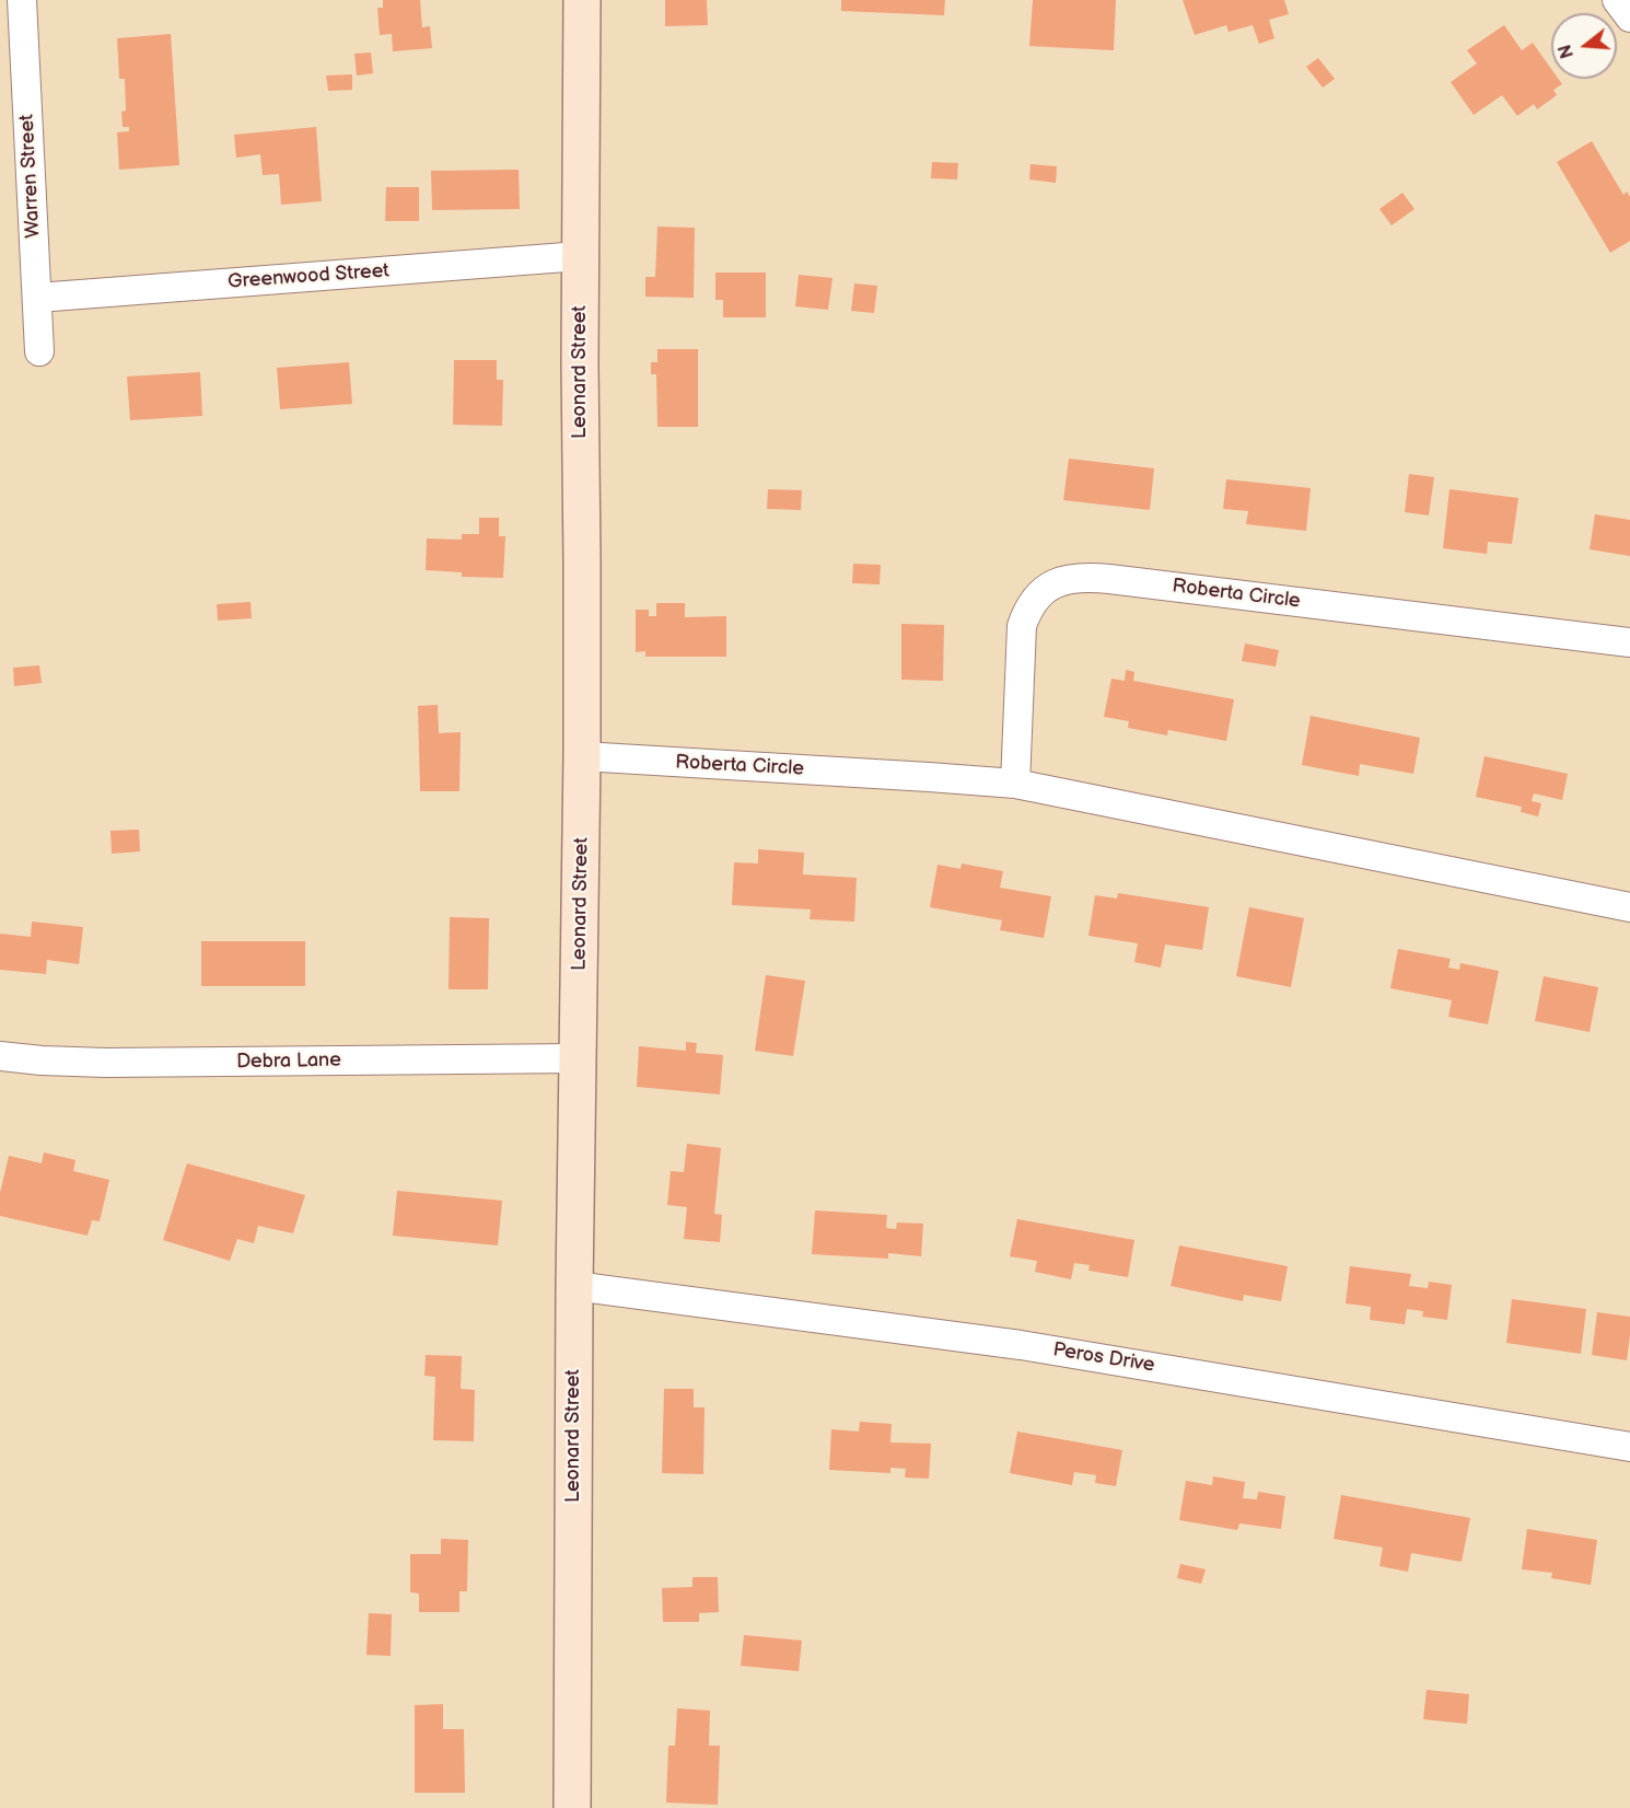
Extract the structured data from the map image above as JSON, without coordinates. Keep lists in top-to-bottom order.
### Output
{
  "streets": {
    "street": [
      "Warren Street",
      "Greenwood Street",
      "Leonard Street",
      "Roberta Circle",
      "Debra Lane",
      "Peros Drive"
    ]
  },
  "crossings": [
    ["Warren Street", "Greenwood Street"],
    ["Greenwood Street", "Leonard Street"],
    ["Leonard Street", "Roberta Circle"],
    ["Leonard Street", "Debra Lane"],
    ["Leonard Street", "Peros Drive"]
  ],
  "north": "left"
}
